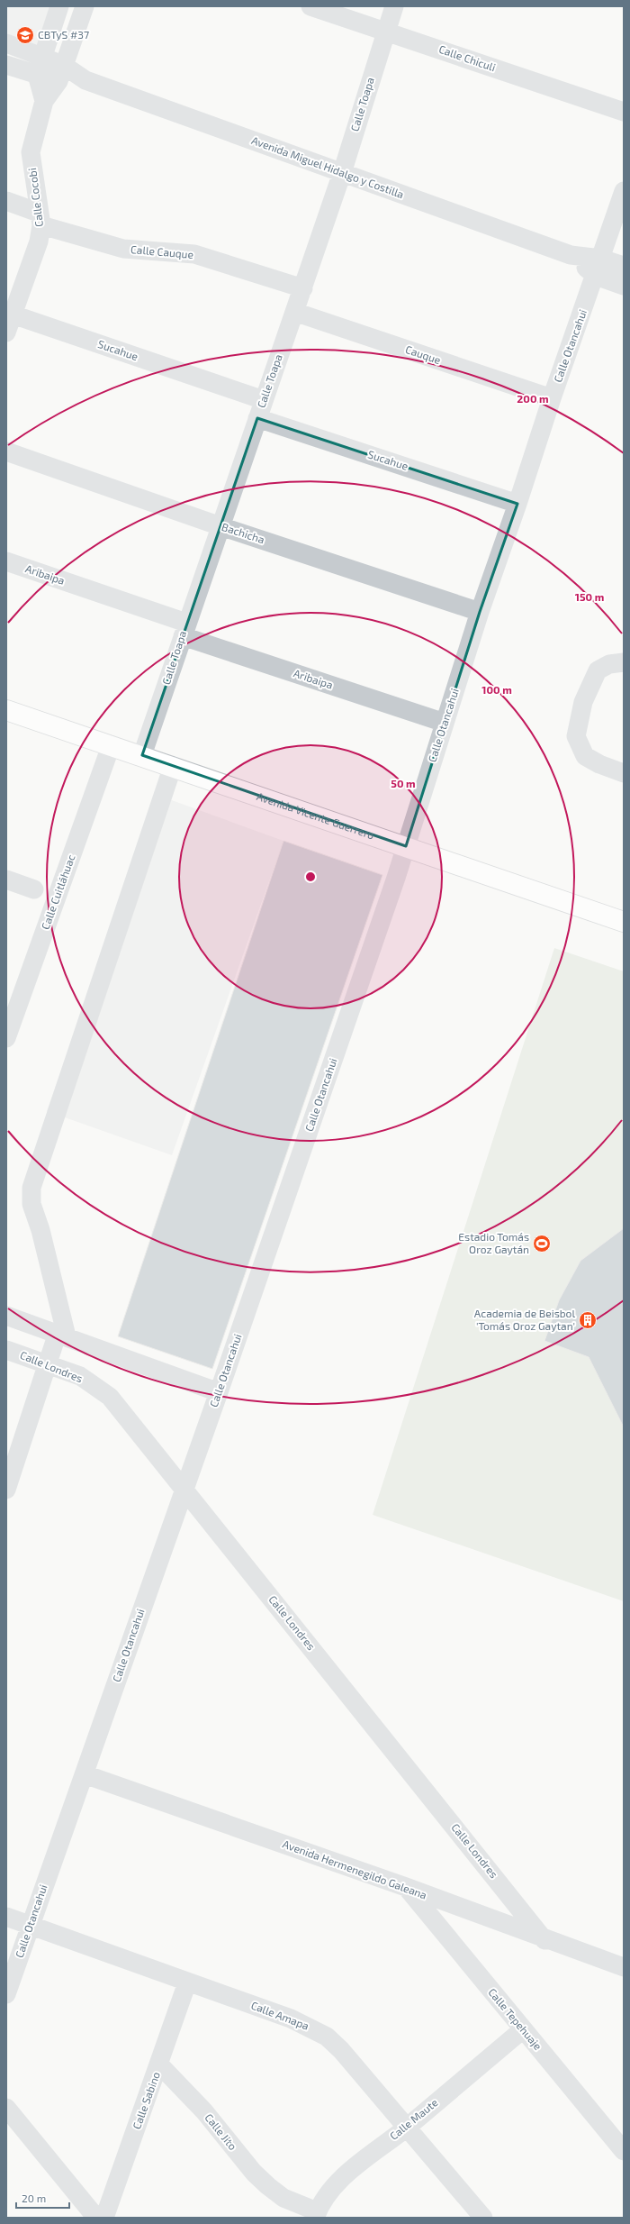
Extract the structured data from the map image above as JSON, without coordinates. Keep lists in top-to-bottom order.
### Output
{
  "streets": {
    "main road": ["Avenida Vicente Guerrero"],
    "street": [
      "Calle Chiculi",
      "Calle Toapa",
      "Avenida Miguel Hidalgo y Costilla",
      "Calle Cocobi",
      "Calle Cauque",
      "Calle Otancahui",
      "Sucahue",
      "Cauque",
      "Bachicha",
      "Aribaipa",
      "Calle Cuitláhuac",
      "Calle Londres",
      "Avenida Hermenegildo Galeana",
      "Calle Amapa",
      "Calle Tepehuaje",
      "Calle Sabino",
      "Calle Maute",
      "Calle Jito"
    ]
  },
  "crossings": [
    ["Calle Chiculi", "Calle Toapa"],
    ["Calle Toapa", "Avenida Miguel Hidalgo y Costilla"],
    ["Calle Toapa", "Calle Cauque"],
    ["Calle Toapa", "Sucahue"],
    ["Calle Toapa", "Cauque"],
    ["Calle Toapa", "Bachicha"],
    ["Calle Toapa", "Aribaipa"],
    ["Calle Toapa", "Avenida Vicente Guerrero"],
    ["Avenida Miguel Hidalgo y Costilla", "Calle Cocobi"],
    ["Avenida Miguel Hidalgo y Costilla", "Calle Otancahui"],
    ["Calle Cocobi", "Calle Cauque"],
    ["Calle Cocobi", "Sucahue"],
    ["Calle Otancahui", "Sucahue"],
    ["Calle Otancahui", "Cauque"],
    ["Calle Otancahui", "Bachicha"],
    ["Calle Otancahui", "Aribaipa"],
    ["Calle Otancahui", "Avenida Vicente Guerrero"],
    ["Calle Otancahui", "Calle Londres"],
    ["Calle Otancahui", "Avenida Hermenegildo Galeana"],
    ["Calle Otancahui", "Calle Amapa"],
    ["Avenida Vicente Guerrero", "Calle Cuitláhuac"],
    ["Calle Londres", "Avenida Hermenegildo Galeana"],
    ["Avenida Hermenegildo Galeana", "Calle Tepehuaje"],
    ["Calle Amapa", "Calle Sabino"],
    ["Calle Amapa", "Calle Maute"],
    ["Calle Tepehuaje", "Calle Maute"],
    ["Calle Sabino", "Calle Jito"],
    ["Calle Maute", "Calle Jito"]
  ],
  "places": {
    "school or university": ["CBTyS #37"],
    "sports": ["Estadio Tomás Oroz Gaytán"],
    "building": ["Academia de Beisbol 'Tomás Oroz Gaytan'"]
  },
  "scale_bar": "20 m",
  "rings": [
    "200 m",
    "150 m",
    "100 m",
    "50 m"
  ]
}
